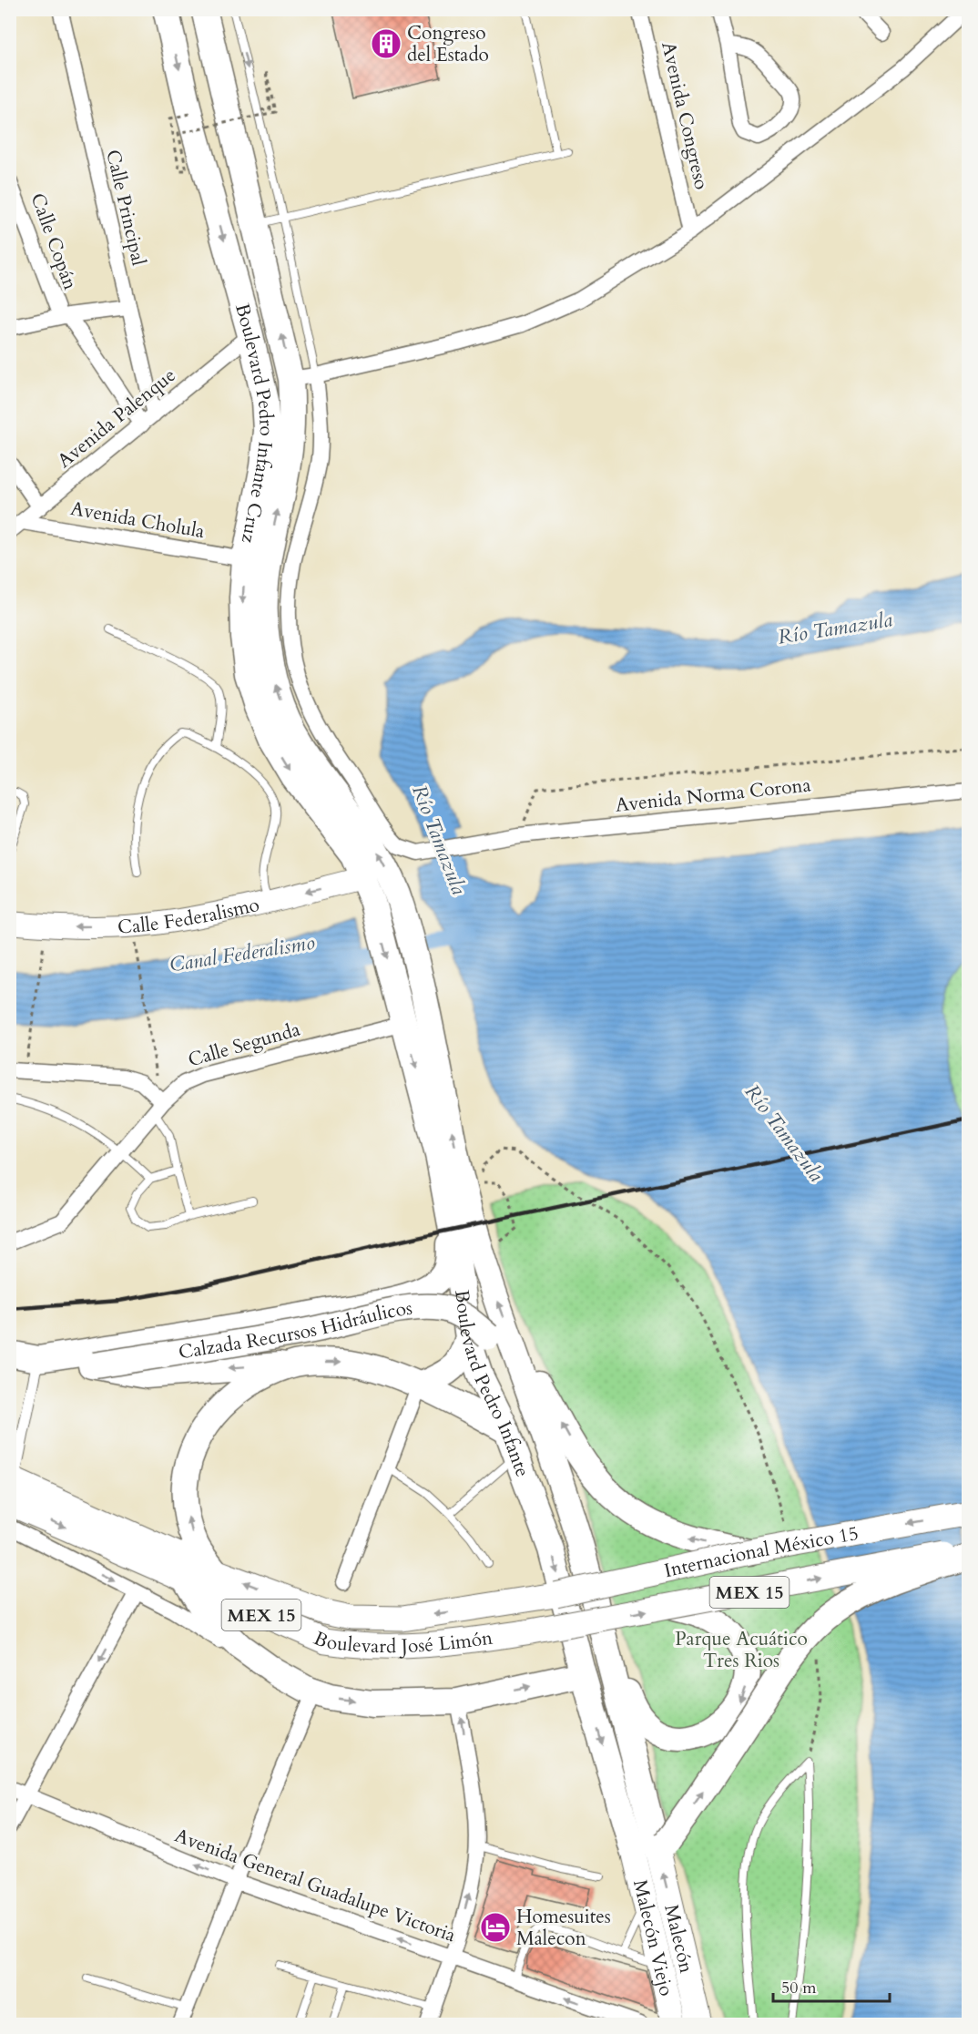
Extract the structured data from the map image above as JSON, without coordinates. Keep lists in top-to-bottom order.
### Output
{
  "streets": {
    "highway": ["Boulevard Pedro Infante Cruz", "Calzada Recursos Hidráulicos", "Boulevard Pedro Infante"],
    "main road": [
      "Calle Federalismo",
      "Internacional México 15",
      "MEX 15",
      "Boulevard José Limón",
      "Malecón Viejo",
      "Malecón"
    ],
    "street": [
      "Avenida Congreso",
      "Calle Principal",
      "Calle Copán",
      "Avenida Palenque",
      "Avenida Cholula",
      "Avenida Norma Corona",
      "Calle Segunda",
      "Avenida General Guadalupe Victoria"
    ]
  },
  "crossings": [
    ["Calle Principal", "Calle Copán"],
    ["Calle Principal", "Avenida Palenque"],
    ["Calle Copán", "Avenida Palenque"],
    ["Avenida Palenque", "Boulevard Pedro Infante Cruz"],
    ["Avenida Palenque", "Avenida Cholula"],
    ["Boulevard Pedro Infante Cruz", "Avenida Cholula"],
    ["Boulevard Pedro Infante Cruz", "Calle Federalismo"],
    ["Boulevard Pedro Infante Cruz", "Boulevard Pedro Infante"],
    ["Calle Segunda", "Boulevard Pedro Infante"],
    ["Calzada Recursos Hidráulicos", "Boulevard Pedro Infante"],
    ["Boulevard Pedro Infante", "Malecón Viejo"],
    ["Internacional México 15", "Boulevard José Limón"]
  ],
  "one_way": ["Calle Federalismo", "Avenida General Guadalupe Victoria", "Malecón"],
  "water": ["Río Tamazula", "Canal Federalismo"],
  "parks": ["Parque Acuático Tres Rios"],
  "places": {
    "building": ["Congreso del Estado"],
    "hotel": ["Homesuites Malecon"]
  },
  "scale_bar": "50 m"
}
